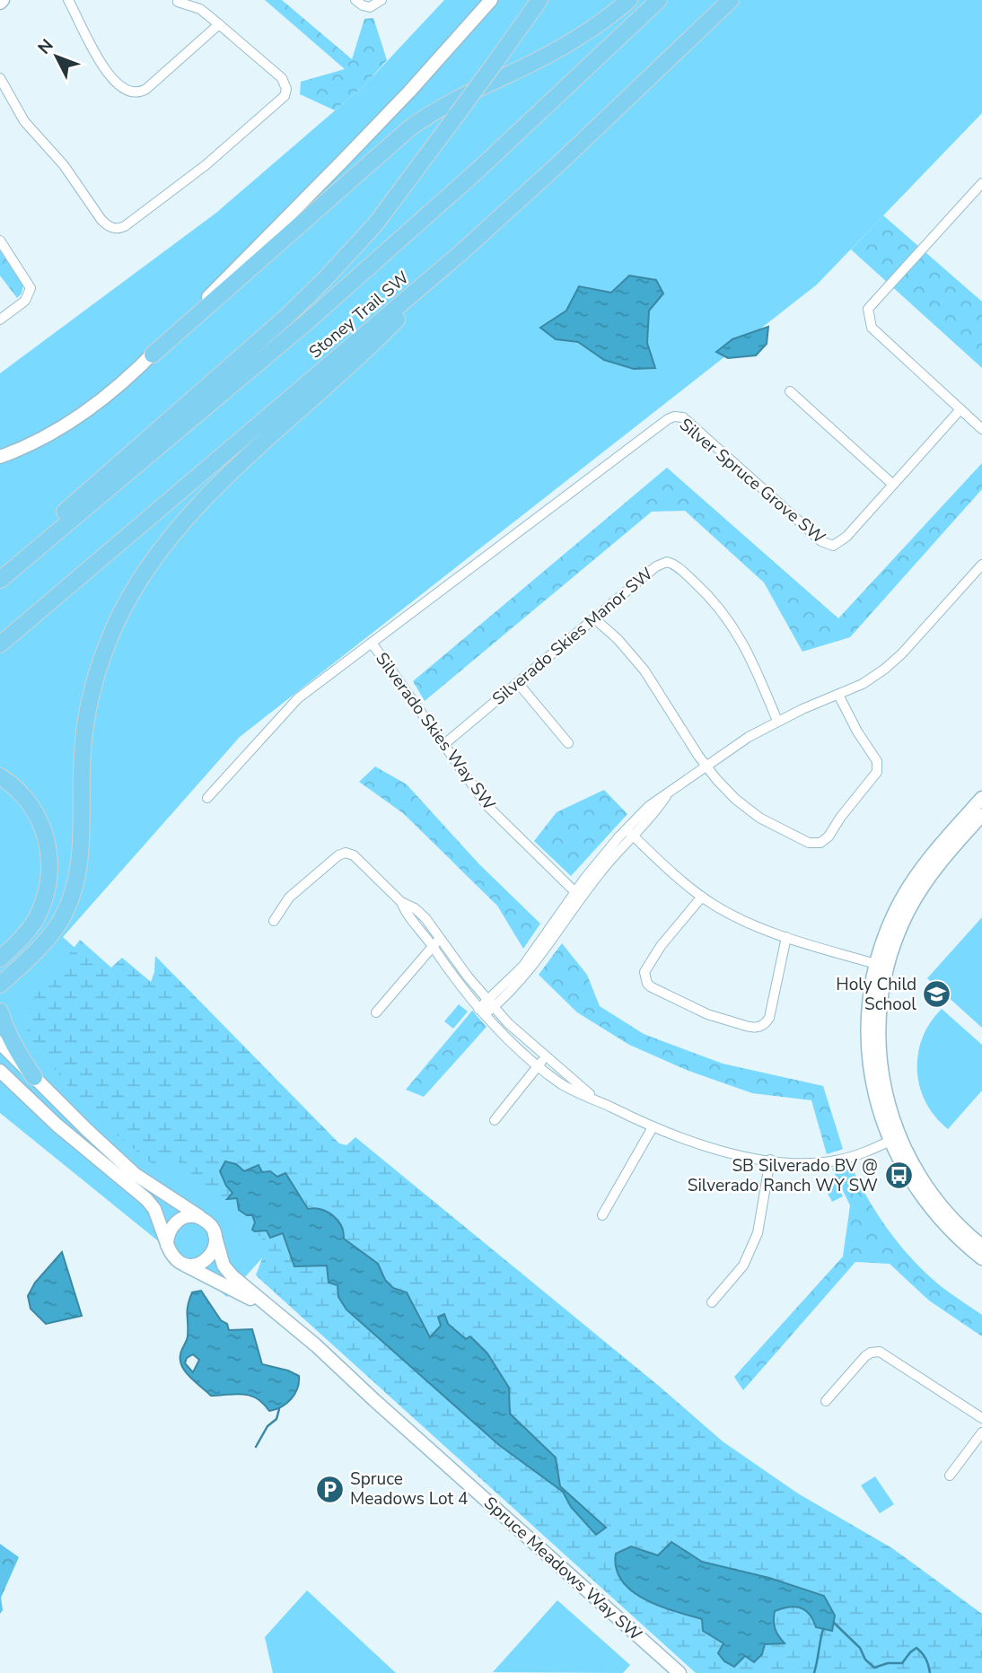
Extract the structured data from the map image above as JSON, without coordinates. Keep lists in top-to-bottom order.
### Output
{
  "streets": {
    "highway": ["Stoney Trail SW"],
    "main road": ["Spruce Meadows Way SW"],
    "street": ["Silver Spruce Grove SW", "Silverado Skies Manor SW", "Silverado Skies Way SW"]
  },
  "crossings": [
    ["Silver Spruce Grove SW", "Silverado Skies Way SW"],
    ["Silverado Skies Manor SW", "Silverado Skies Way SW"]
  ],
  "places": {
    "school or university": ["Holy Child School"],
    "bus stop": ["SB Silverado BV @ Silverado Ranch WY SW"],
    "parking": ["Spruce Meadows Lot 4"]
  },
  "north": "top left"
}
